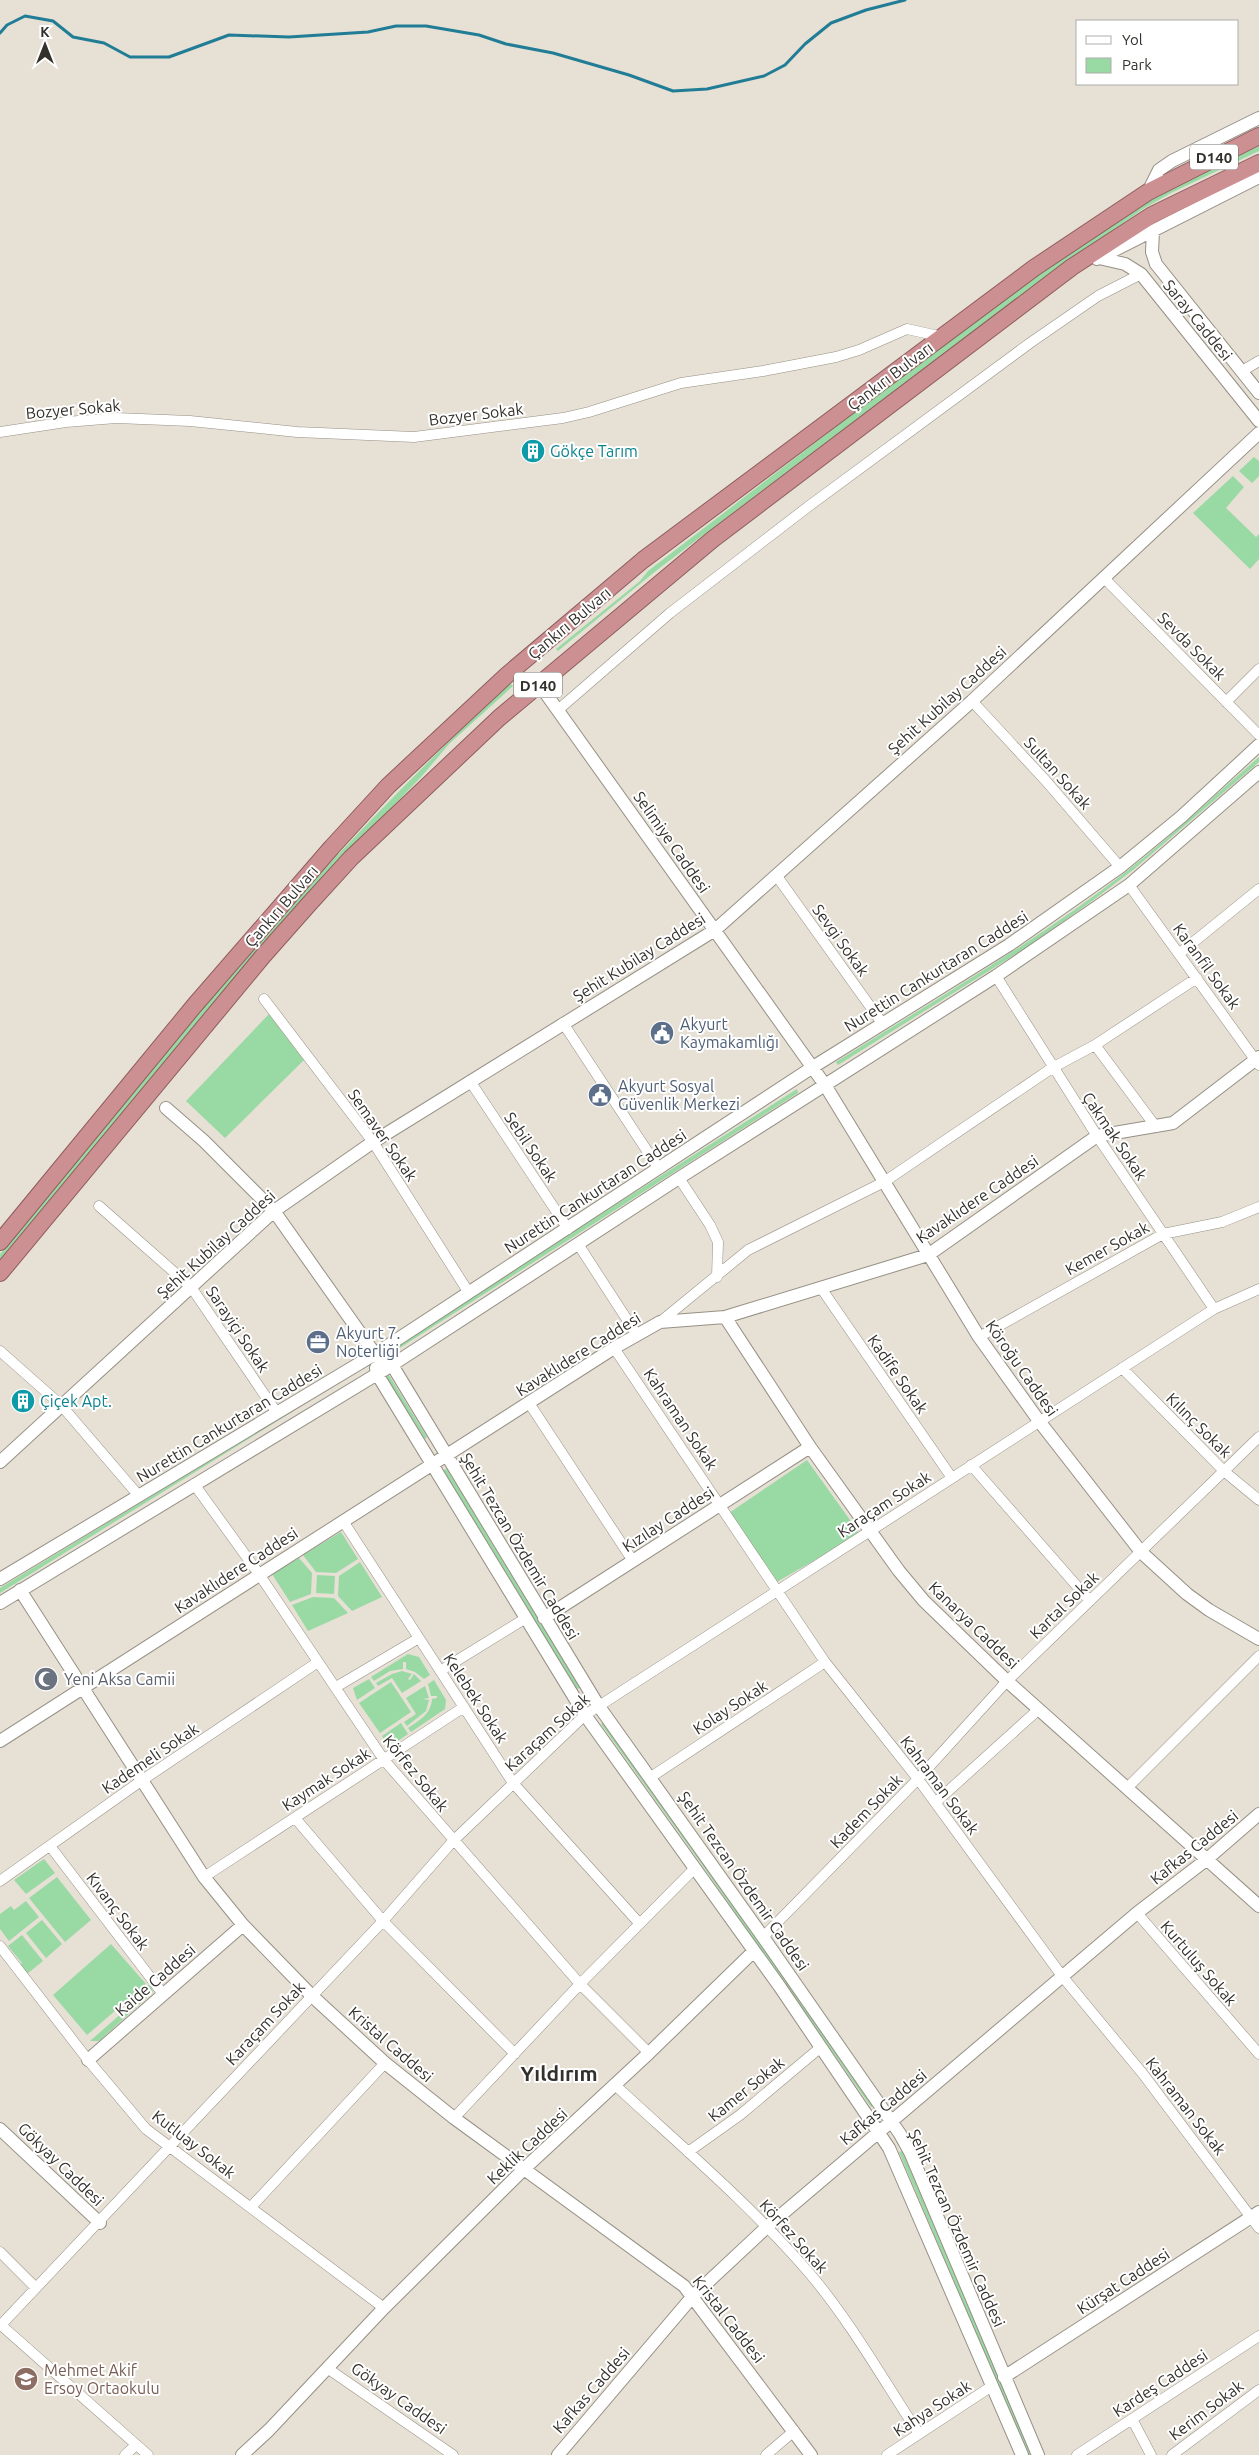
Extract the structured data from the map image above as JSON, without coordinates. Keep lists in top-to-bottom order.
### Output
{
  "streets": {
    "highway": ["D140", "Çankırı Bulvarı"],
    "street": [
      "Saray Caddesi",
      "Bozyer Sokak",
      "Sevda Sokak",
      "Şehit Kubilay Caddesi",
      "Sultan Sokak",
      "Selimiye Caddesi",
      "Sevgi Sokak",
      "Karanfil Sokak",
      "Nurettin Cankurtaran Caddesi",
      "Semaver Sokak",
      "Çakmak Sokak",
      "Sebil Sokak",
      "Kavaklıdere Caddesi",
      "Kemer Sokak",
      "Sarayiçi Sokak",
      "Köroğu Caddesi",
      "Kadife Sokak",
      "Kahraman Sokak",
      "Kılınç Sokak",
      "Karaçam Sokak",
      "Kızılay Caddesi",
      "Şehit Tezcan Özdemir Caddesi",
      "Kartal Sokak",
      "Kanarya Caddesi",
      "Kelebek Sokak",
      "Kolay Sokak",
      "Kademeli Sokak",
      "Körfez Sokak",
      "Kaymak Sokak",
      "Kadem Sokak",
      "Kafkas Caddesi",
      "Kıvanç Sokak",
      "Kurtuluş Sokak",
      "Kaide Caddesi",
      "Kristal Caddesi",
      "Kamer Sokak",
      "Kutluay Sokak",
      "Keklik Caddesi",
      "Gökyay Caddesi",
      "Kürşat Caddesi",
      "Kardeş Caddesi",
      "Kahya Sokak",
      "Kerim Sokak"
    ]
  },
  "crossings": [
    ["Saray Caddesi", "Çankırı Bulvarı"],
    ["Çankırı Bulvarı", "Bozyer Sokak"],
    ["Çankırı Bulvarı", "Selimiye Caddesi"],
    ["Sevda Sokak", "Şehit Kubilay Caddesi"],
    ["Şehit Kubilay Caddesi", "Sultan Sokak"],
    ["Şehit Kubilay Caddesi", "Selimiye Caddesi"],
    ["Şehit Kubilay Caddesi", "Sevgi Sokak"],
    ["Şehit Kubilay Caddesi", "Semaver Sokak"],
    ["Şehit Kubilay Caddesi", "Sebil Sokak"],
    ["Şehit Kubilay Caddesi", "Sarayiçi Sokak"],
    ["Sultan Sokak", "Nurettin Cankurtaran Caddesi"],
    ["Selimiye Caddesi", "Nurettin Cankurtaran Caddesi"],
    ["Selimiye Caddesi", "Köroğu Caddesi"],
    ["Sevgi Sokak", "Nurettin Cankurtaran Caddesi"],
    ["Karanfil Sokak", "Nurettin Cankurtaran Caddesi"],
    ["Karanfil Sokak", "Kavaklıdere Caddesi"],
    ["Nurettin Cankurtaran Caddesi", "Semaver Sokak"],
    ["Nurettin Cankurtaran Caddesi", "Çakmak Sokak"],
    ["Nurettin Cankurtaran Caddesi", "Sebil Sokak"],
    ["Nurettin Cankurtaran Caddesi", "Sarayiçi Sokak"],
    ["Nurettin Cankurtaran Caddesi", "Köroğu Caddesi"],
    ["Nurettin Cankurtaran Caddesi", "Şehit Tezcan Özdemir Caddesi"],
    ["Nurettin Cankurtaran Caddesi", "Körfez Sokak"],
    ["Nurettin Cankurtaran Caddesi", "Kristal Caddesi"],
    ["Çakmak Sokak", "Kavaklıdere Caddesi"],
    ["Çakmak Sokak", "Kemer Sokak"],
    ["Çakmak Sokak", "Karaçam Sokak"],
    ["Kavaklıdere Caddesi", "Köroğu Caddesi"],
    ["Kavaklıdere Caddesi", "Kadife Sokak"],
    ["Kavaklıdere Caddesi", "Kahraman Sokak"],
    ["Kavaklıdere Caddesi", "Şehit Tezcan Özdemir Caddesi"],
    ["Kavaklıdere Caddesi", "Kanarya Caddesi"],
    ["Kavaklıdere Caddesi", "Kelebek Sokak"],
    ["Kavaklıdere Caddesi", "Körfez Sokak"],
    ["Kavaklıdere Caddesi", "Kristal Caddesi"],
    ["Kemer Sokak", "Köroğu Caddesi"],
    ["Köroğu Caddesi", "Karaçam Sokak"],
    ["Köroğu Caddesi", "Kartal Sokak"],
    ["Kadife Sokak", "Karaçam Sokak"],
    ["Kahraman Sokak", "Karaçam Sokak"],
    ["Kahraman Sokak", "Kızılay Caddesi"],
    ["Kahraman Sokak", "Kolay Sokak"],
    ["Kahraman Sokak", "Kadem Sokak"],
    ["Kahraman Sokak", "Kafkas Caddesi"],
    ["Kahraman Sokak", "Kürşat Caddesi"],
    ["Kılınç Sokak", "Karaçam Sokak"],
    ["Kılınç Sokak", "Kartal Sokak"],
    ["Karaçam Sokak", "Şehit Tezcan Özdemir Caddesi"],
    ["Karaçam Sokak", "Kanarya Caddesi"],
    ["Karaçam Sokak", "Kelebek Sokak"],
    ["Karaçam Sokak", "Körfez Sokak"],
    ["Karaçam Sokak", "Kristal Caddesi"],
    ["Karaçam Sokak", "Kutluay Sokak"],
    ["Karaçam Sokak", "Gökyay Caddesi"],
    ["Kızılay Caddesi", "Şehit Tezcan Özdemir Caddesi"],
    ["Kızılay Caddesi", "Kanarya Caddesi"],
    ["Şehit Tezcan Özdemir Caddesi", "Kolay Sokak"],
    ["Şehit Tezcan Özdemir Caddesi", "Kadem Sokak"],
    ["Şehit Tezcan Özdemir Caddesi", "Kafkas Caddesi"],
    ["Şehit Tezcan Özdemir Caddesi", "Kamer Sokak"],
    ["Şehit Tezcan Özdemir Caddesi", "Keklik Caddesi"],
    ["Şehit Tezcan Özdemir Caddesi", "Kürşat Caddesi"],
    ["Şehit Tezcan Özdemir Caddesi", "Kahya Sokak"],
    ["Kartal Sokak", "Kanarya Caddesi"],
    ["Kartal Sokak", "Kadem Sokak"],
    ["Kanarya Caddesi", "Kadem Sokak"],
    ["Kanarya Caddesi", "Kafkas Caddesi"],
    ["Kelebek Sokak", "Kaymak Sokak"],
    ["Kademeli Sokak", "Körfez Sokak"],
    ["Kademeli Sokak", "Kıvanç Sokak"],
    ["Kademeli Sokak", "Kristal Caddesi"],
    ["Körfez Sokak", "Kaymak Sokak"],
    ["Körfez Sokak", "Kafkas Caddesi"],
    ["Körfez Sokak", "Kamer Sokak"],
    ["Körfez Sokak", "Keklik Caddesi"],
    ["Körfez Sokak", "Kahya Sokak"],
    ["Kaymak Sokak", "Kristal Caddesi"],
    ["Kafkas Caddesi", "Kurtuluş Sokak"],
    ["Kafkas Caddesi", "Kristal Caddesi"],
    ["Kıvanç Sokak", "Kaide Caddesi"],
    ["Kaide Caddesi", "Kristal Caddesi"],
    ["Kaide Caddesi", "Kutluay Sokak"],
    ["Kristal Caddesi", "Keklik Caddesi"],
    ["Kutluay Sokak", "Keklik Caddesi"],
    ["Keklik Caddesi", "Gökyay Caddesi"]
  ],
  "districts": ["Yıldırım"],
  "places": {
    "building": ["Gökçe Tarım", "Çiçek Apt."],
    "public building": ["Akyurt Kaymakamlığı", "Akyurt Sosyal Güvenlik Merkezi"],
    "office": ["Akyurt 7. Noterliği"],
    "mosque": ["Yeni Aksa Camii"],
    "school or university": ["Mehmet Akif Ersoy Ortaokulu"]
  },
  "legend": ["Yol", "Park"],
  "north": "top"
}
